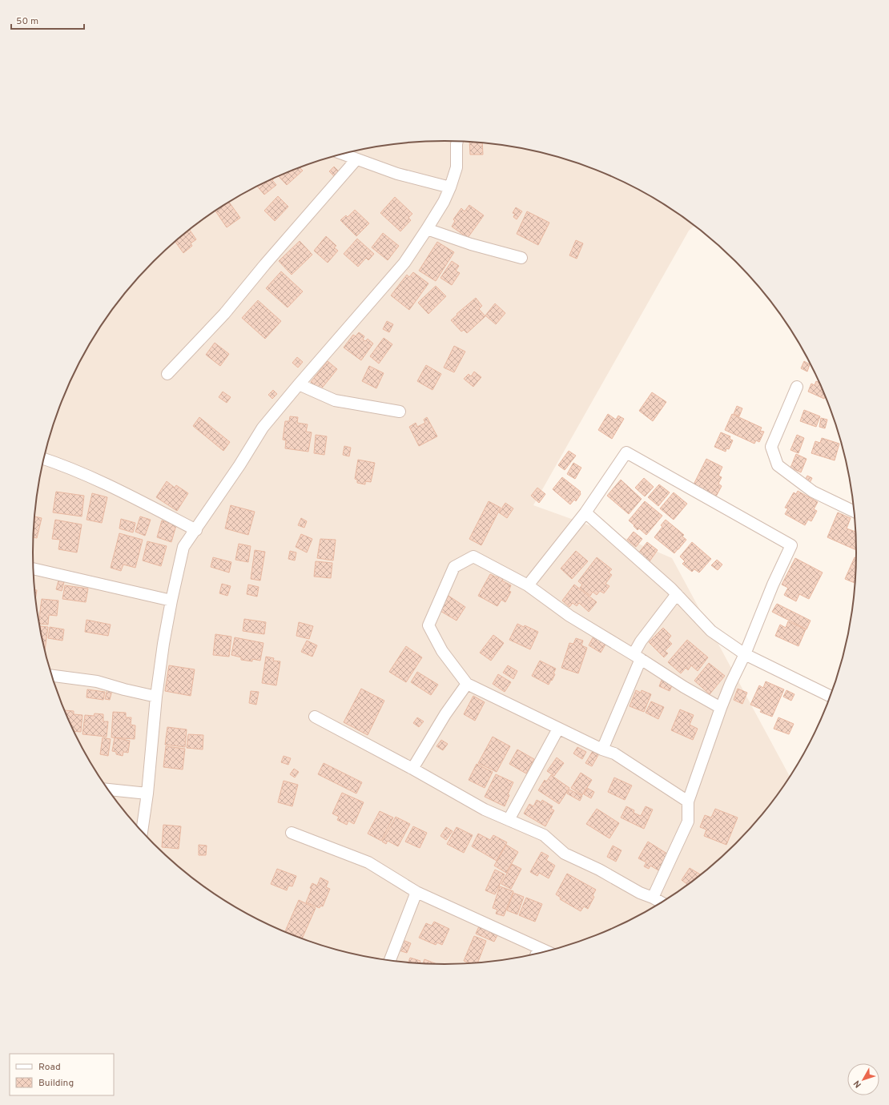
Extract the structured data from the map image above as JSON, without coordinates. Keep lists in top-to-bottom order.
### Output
{
  "legend": ["Road", "Building"],
  "scale_bar": "50 m",
  "north": "bottom left"
}
